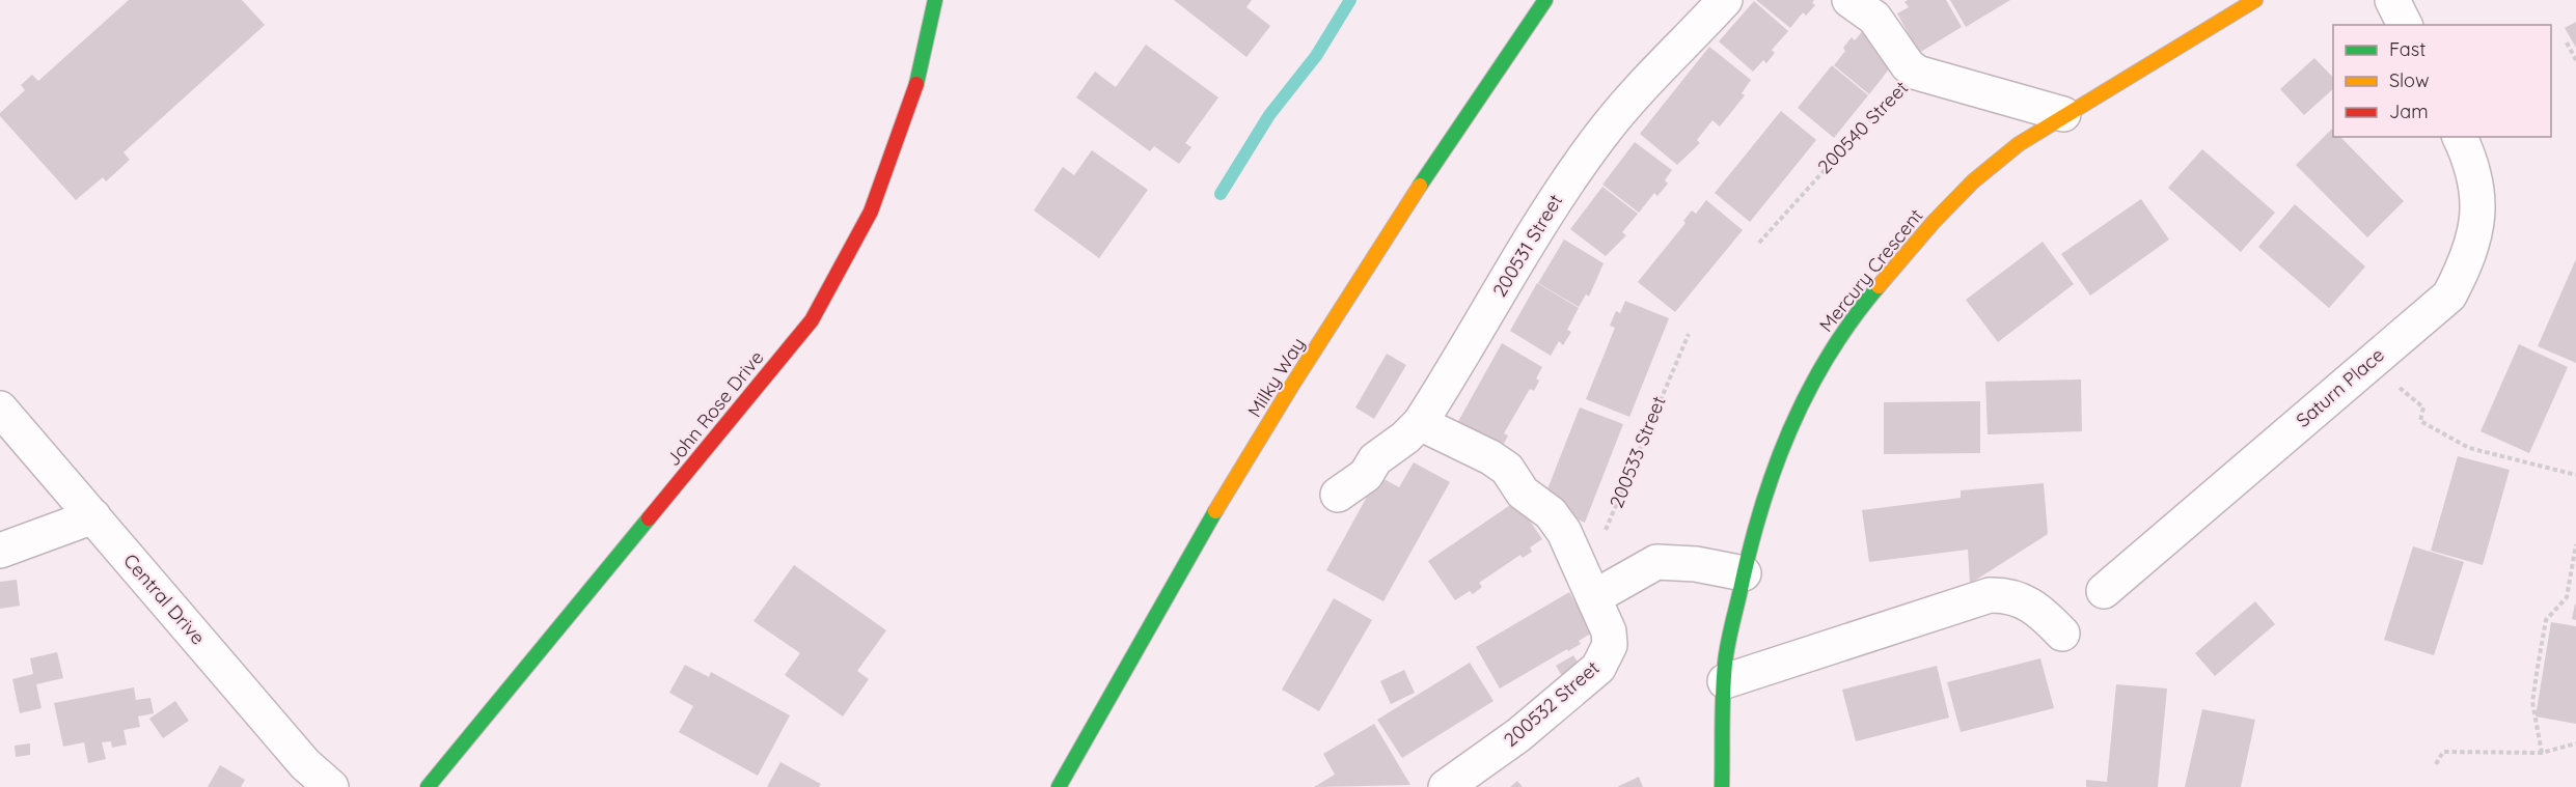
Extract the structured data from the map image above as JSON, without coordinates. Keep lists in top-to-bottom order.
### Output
{
  "streets": {
    "street": [
      "200540 Street",
      "200531 Street",
      "Mercury Crescent",
      "Milky Way",
      "Saturn Place",
      "John Rose Drive",
      "Central Drive",
      "200532 Street"
    ],
    "path": ["200533 Street"]
  },
  "crossings": [
    ["200540 Street", "Mercury Crescent"],
    ["200531 Street", "200532 Street"],
    ["200533 Street", "200532 Street"]
  ],
  "legend": ["Fast", "Slow", "Jam"]
}
